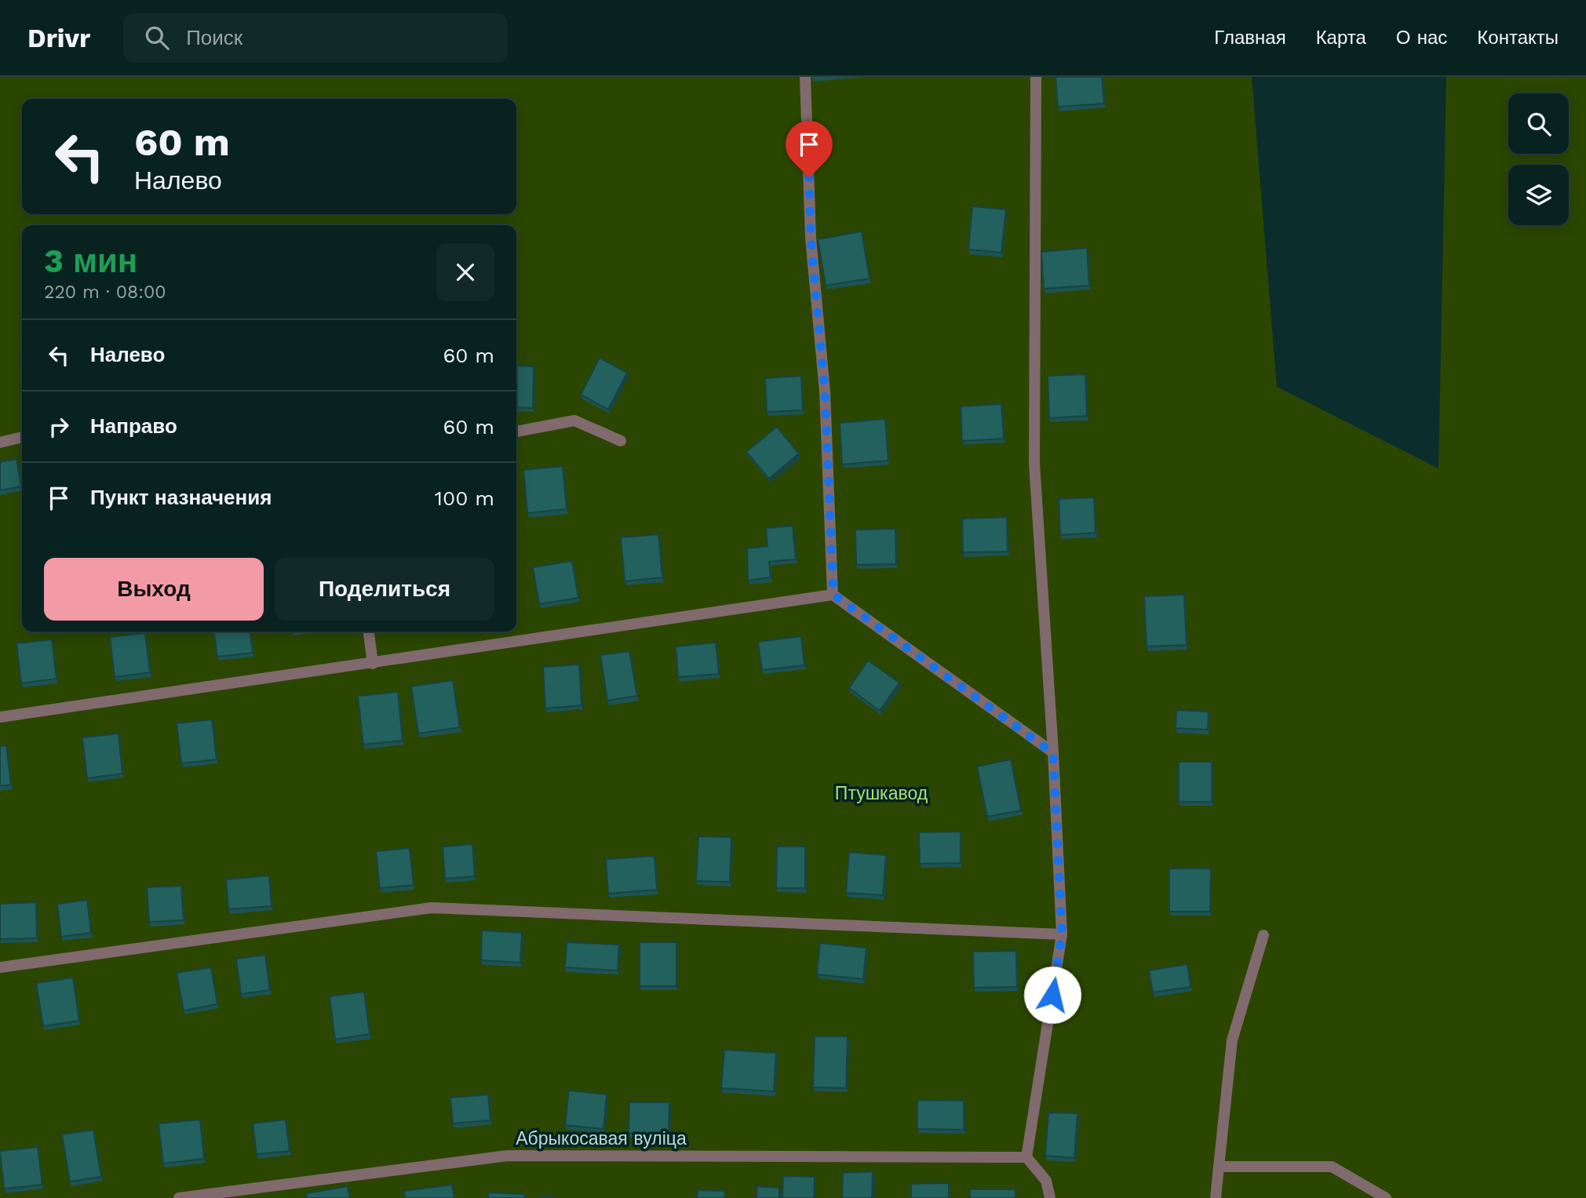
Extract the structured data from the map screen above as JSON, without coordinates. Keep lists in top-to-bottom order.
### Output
{
  "streets": {
    "street": ["Абрыкосавая вуліца"]
  },
  "parks": ["Птушкавод"],
  "page": {
    "header": "Drivr",
    "search": "Поиск",
    "nav": [
      "Главная",
      "Карта",
      "О нас",
      "Контакты"
    ],
    "turn": ["60 m", "Налево"],
    "heading": ["3 мин", "220 m · 08:00"],
    "list": [
      {
        "name": "Налево",
        "value": "60 m"
      },
      {
        "name": "Направо",
        "value": "60 m"
      },
      {
        "name": "Пункт назначения",
        "value": "100 m"
      }
    ],
    "buttons": ["Выход", "Поделиться"]
  }
}
